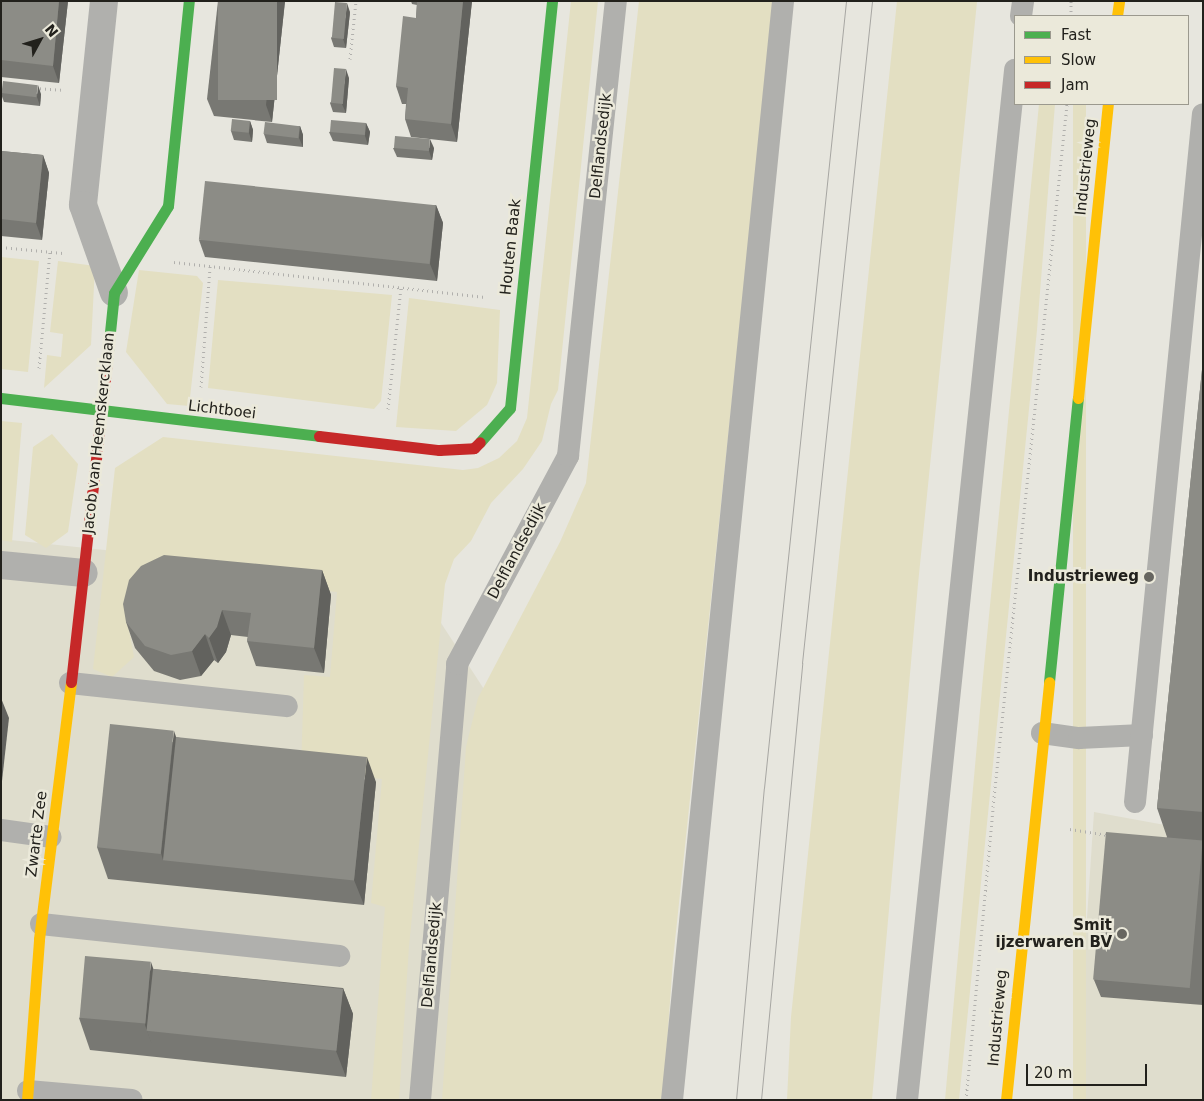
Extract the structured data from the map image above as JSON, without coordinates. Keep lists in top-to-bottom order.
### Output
{
  "streets": {
    "street": [
      "Industrieweg",
      "Houten Baak",
      "Lichtboei",
      "Jacob van Heemskercklaan",
      "Zwarte Zee"
    ],
    "lane": ["Delflandsedijk"]
  },
  "crossings": [
    ["Houten Baak", "Lichtboei"],
    ["Lichtboei", "Jacob van Heemskercklaan"],
    ["Jacob van Heemskercklaan", "Zwarte Zee"]
  ],
  "places": ["Industrieweg", "Smit ijzerwaren BV"],
  "legend": ["Fast", "Slow", "Jam"],
  "scale_bar": "20 m",
  "north": "top right"
}
